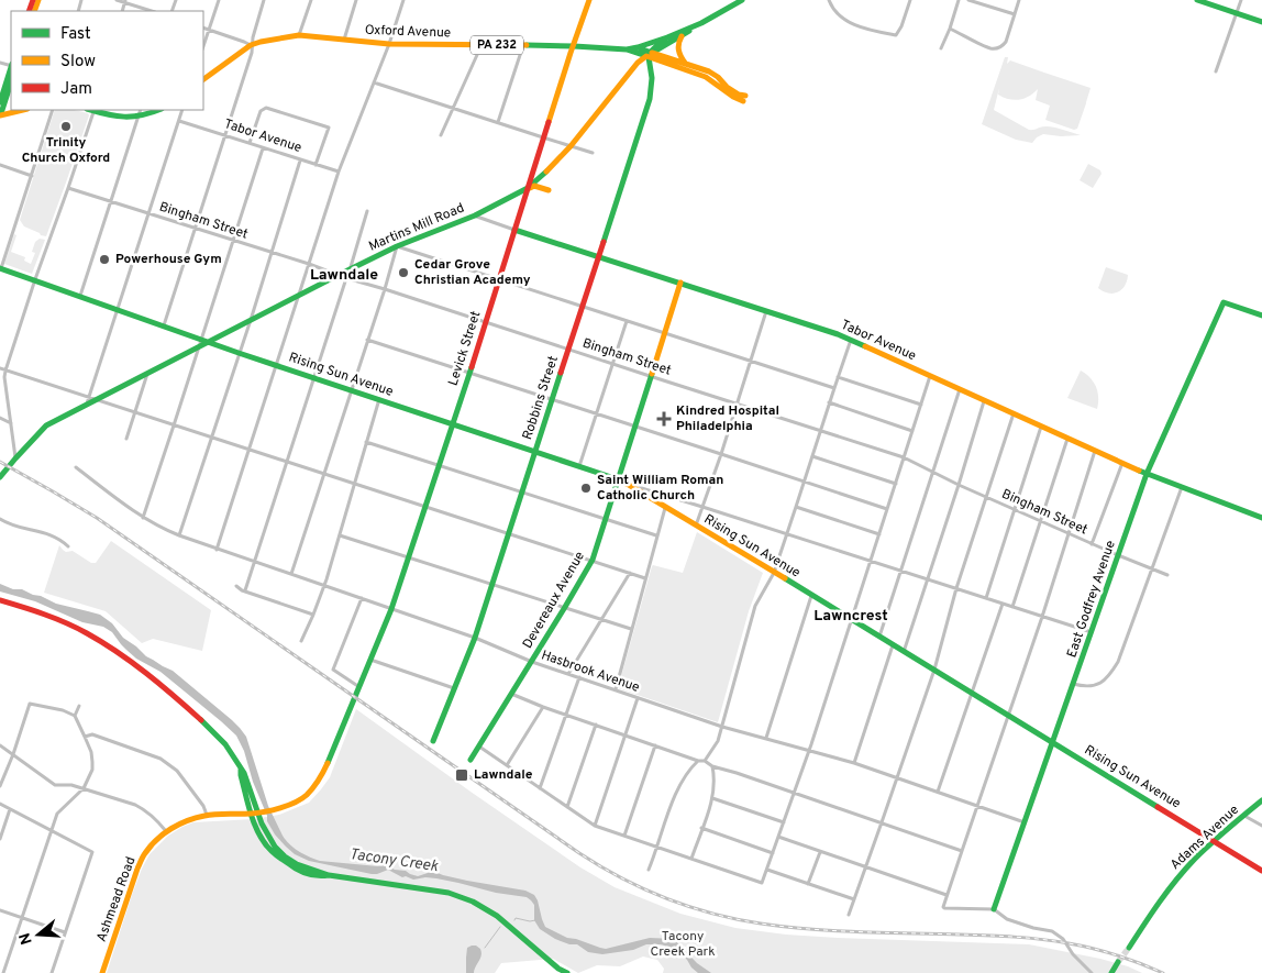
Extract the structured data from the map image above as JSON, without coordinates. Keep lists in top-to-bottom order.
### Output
{
  "streets": {
    "main road": [
      "Oxford Avenue",
      "PA 232",
      "Tabor Avenue",
      "Martins Mill Road",
      "Levick Street",
      "Rising Sun Avenue",
      "Robbins Street",
      "East Godfrey Avenue",
      "Devereaux Avenue",
      "Adams Avenue",
      "Ashmead Road"
    ],
    "street": ["Bingham Street", "Hasbrook Avenue"]
  },
  "crossings": [
    ["Oxford Avenue", "Martins Mill Road"],
    ["Oxford Avenue", "Levick Street"],
    ["Oxford Avenue", "Robbins Street"],
    ["Tabor Avenue", "Martins Mill Road"],
    ["Tabor Avenue", "Levick Street"],
    ["Tabor Avenue", "Robbins Street"],
    ["Tabor Avenue", "East Godfrey Avenue"],
    ["Tabor Avenue", "Devereaux Avenue"],
    ["Bingham Street", "Martins Mill Road"],
    ["Bingham Street", "Levick Street"],
    ["Bingham Street", "Robbins Street"],
    ["Bingham Street", "East Godfrey Avenue"],
    ["Bingham Street", "Devereaux Avenue"],
    ["Martins Mill Road", "Levick Street"],
    ["Martins Mill Road", "Rising Sun Avenue"],
    ["Martins Mill Road", "Robbins Street"],
    ["Levick Street", "Rising Sun Avenue"],
    ["Levick Street", "Hasbrook Avenue"],
    ["Levick Street", "Ashmead Road"],
    ["Rising Sun Avenue", "Robbins Street"],
    ["Rising Sun Avenue", "East Godfrey Avenue"],
    ["Rising Sun Avenue", "Devereaux Avenue"],
    ["Rising Sun Avenue", "Adams Avenue"],
    ["Robbins Street", "Hasbrook Avenue"],
    ["East Godfrey Avenue", "Hasbrook Avenue"],
    ["Devereaux Avenue", "Hasbrook Avenue"]
  ],
  "districts": ["Lawndale", "Lawncrest"],
  "water": ["Tacony Creek"],
  "parks": ["Tacony Creek Park"],
  "places": {
    "other": [
      "Trinity Church Oxford",
      "Powerhouse Gym",
      "Cedar Grove Christian Academy",
      "Saint William Roman Catholic Church"
    ],
    "health": ["Kindred Hospital Philadelphia"],
    "transit": ["Lawndale"]
  },
  "legend": ["Fast", "Slow", "Jam"],
  "north": "left"
}
